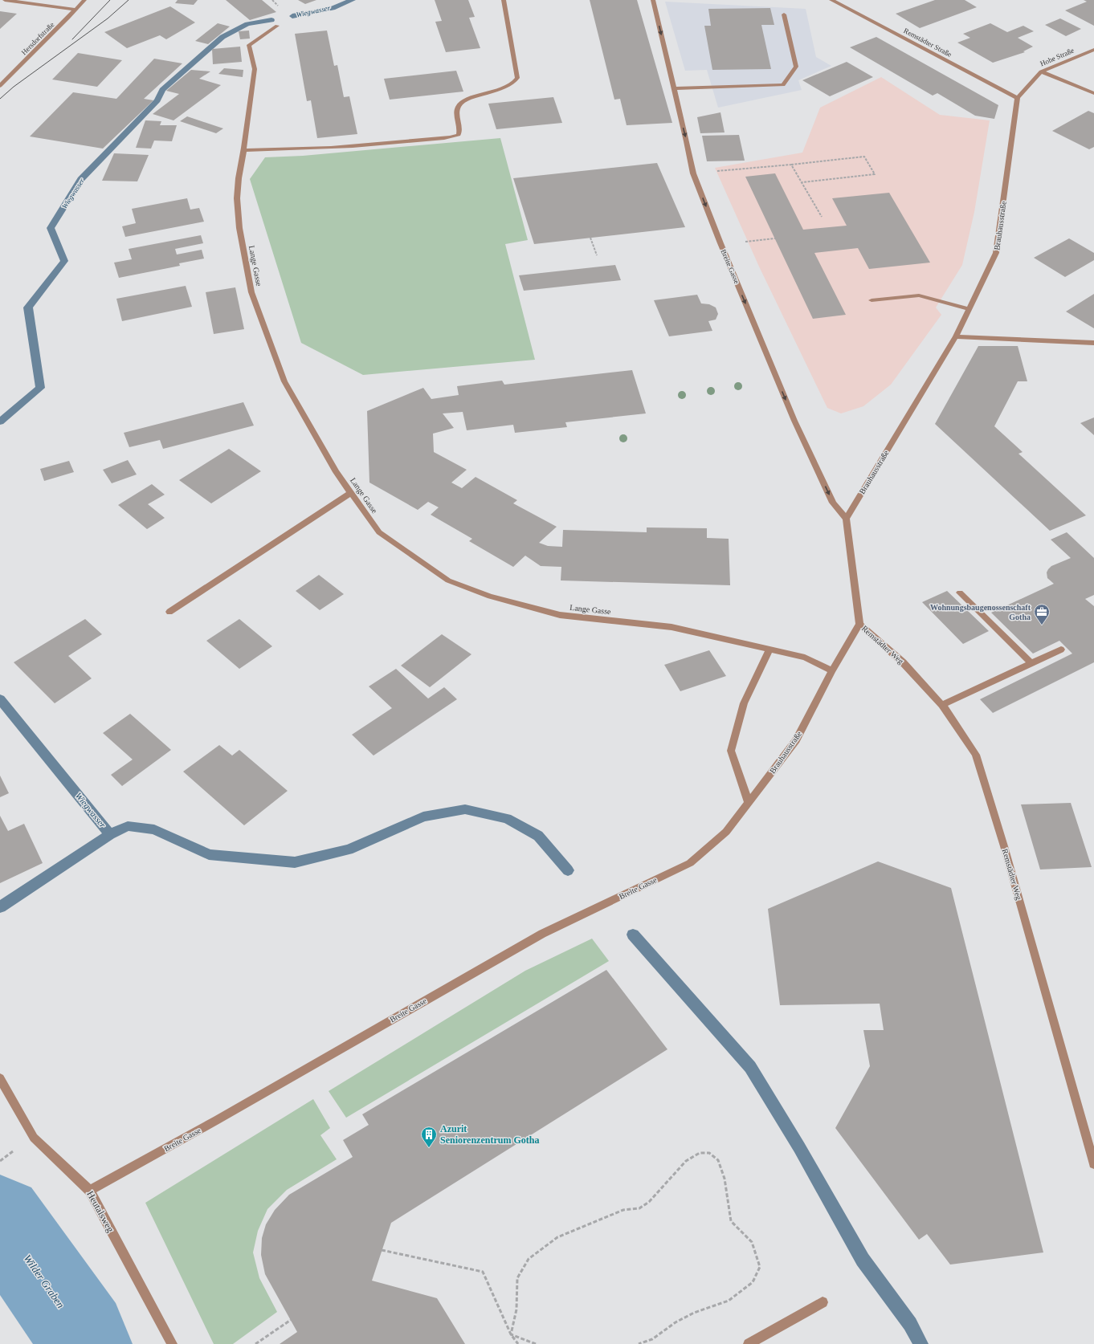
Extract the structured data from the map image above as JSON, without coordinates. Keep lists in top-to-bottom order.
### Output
{
  "streets": {
    "street": [
      "Hersdorfstraße",
      "Remstädter Straße",
      "Hohe Straße",
      "Brauhausstraße",
      "Lange Gasse",
      "Breite Gasse",
      "Remstädter Weg",
      "Heutalsweg"
    ]
  },
  "crossings": [
    ["Remstädter Straße", "Hohe Straße"],
    ["Remstädter Straße", "Brauhausstraße"],
    ["Hohe Straße", "Brauhausstraße"],
    ["Brauhausstraße", "Lange Gasse"],
    ["Brauhausstraße", "Breite Gasse"],
    ["Brauhausstraße", "Remstädter Weg"],
    ["Breite Gasse", "Heutalsweg"]
  ],
  "one_way": ["Breite Gasse"],
  "water": ["Wiegwasser", "Wilder Graben"],
  "places": {
    "office": ["Wohnungsbaugenossenschaft Gotha"],
    "building": ["Azurit Seniorenzentrum Gotha"]
  }
}
